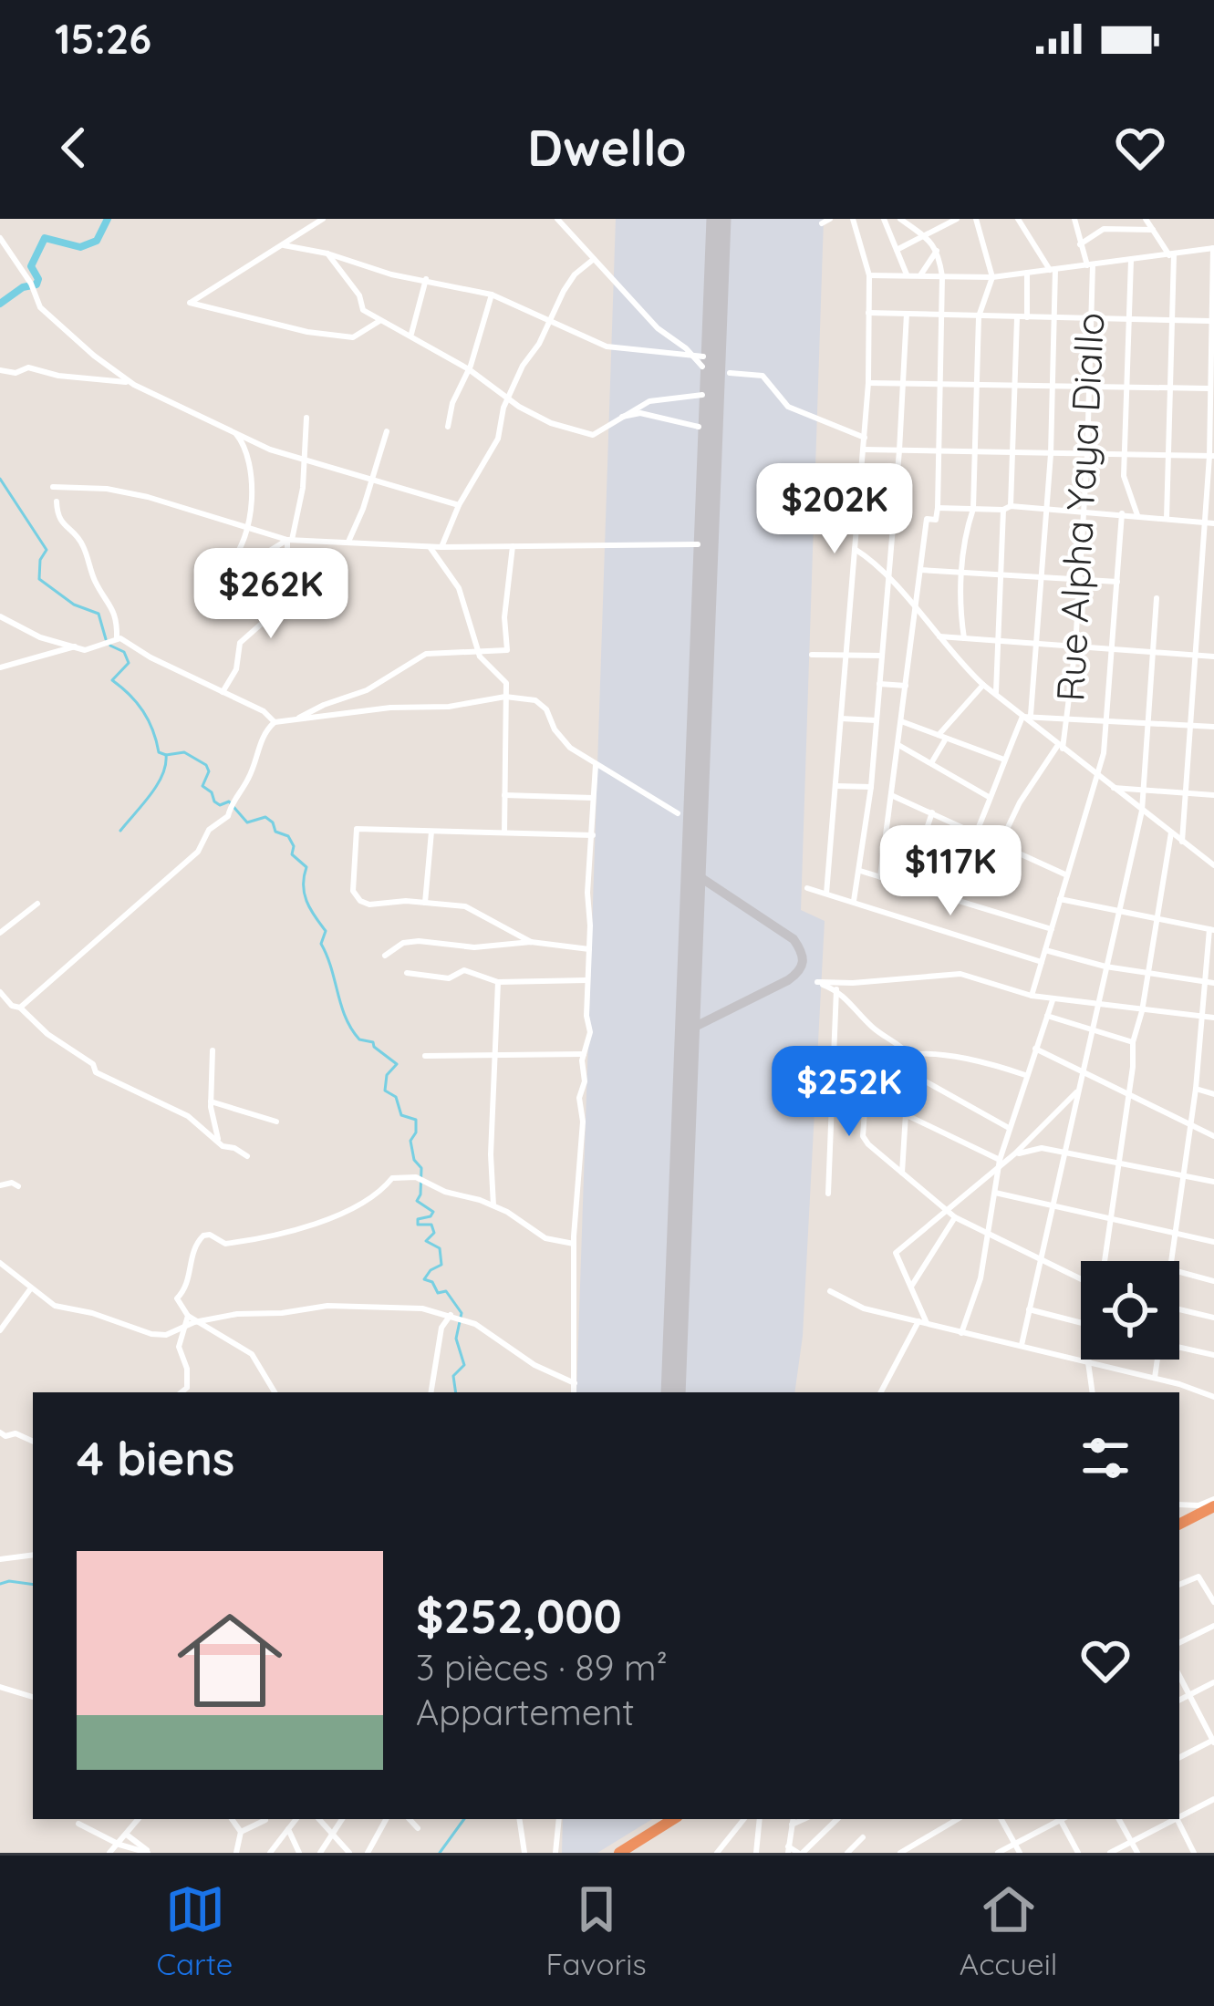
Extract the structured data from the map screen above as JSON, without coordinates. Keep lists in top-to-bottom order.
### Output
{
  "streets": {
    "street": ["Rue Alpha Yaya Diallo"]
  },
  "page": {
    "status": "15:26",
    "header": "Dwello",
    "price": [
      "$202K",
      "$262K",
      "$117K",
      "$252K"
    ],
    "heading": "4 biens",
    "list": [
      {
        "name": "$252,000",
        "note": "3 pièces · 89 m² · Appartement"
      }
    ],
    "tabs": ["Carte", "Favoris", "Accueil"]
  }
}
